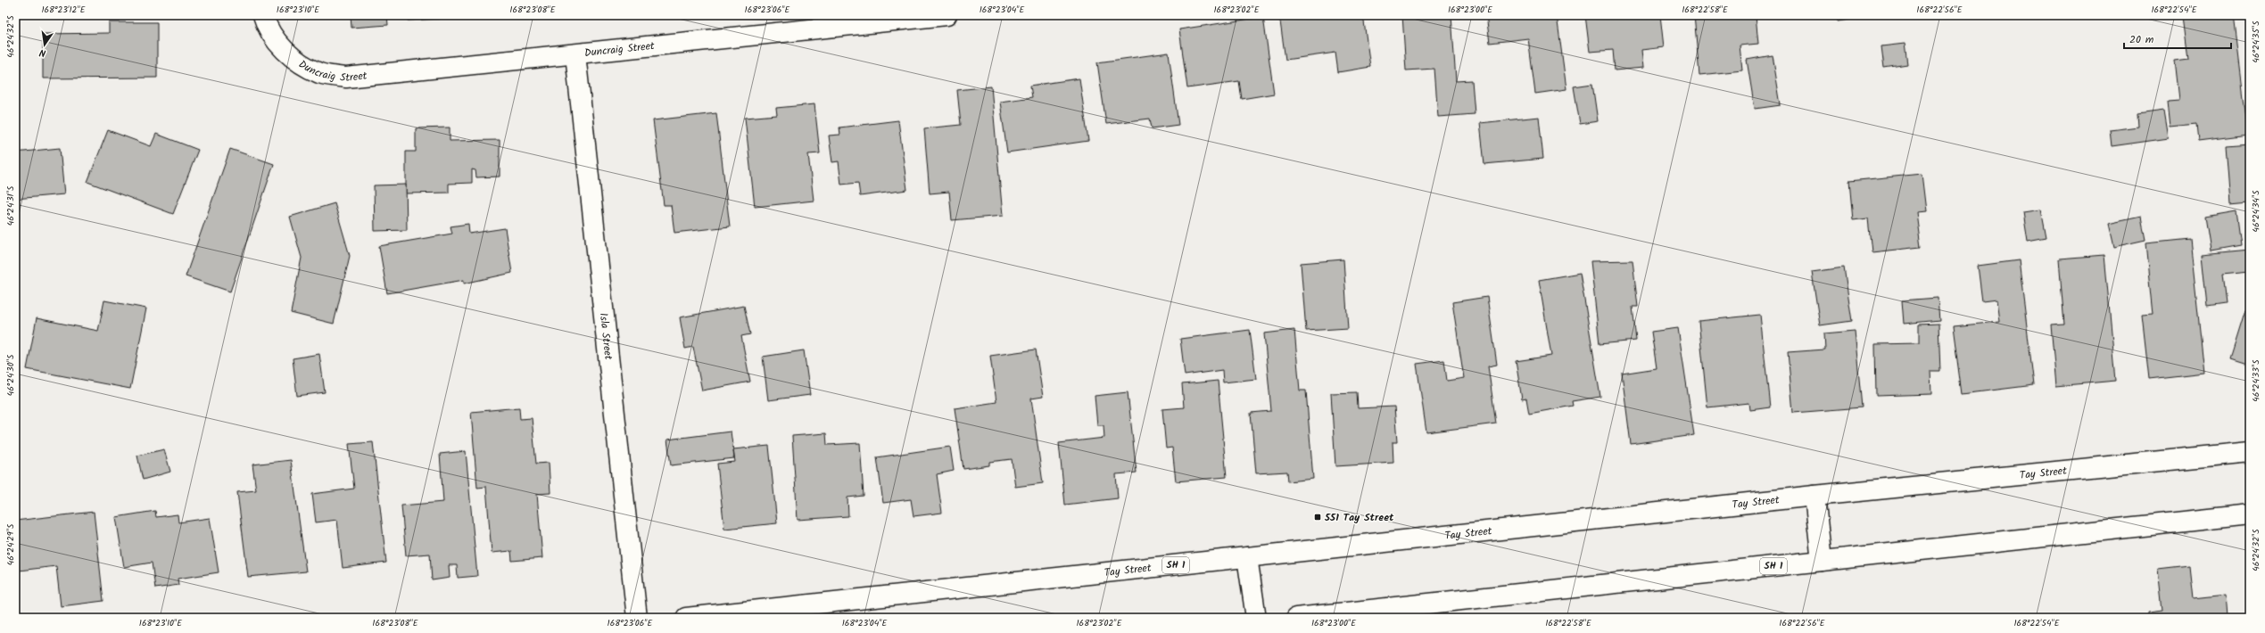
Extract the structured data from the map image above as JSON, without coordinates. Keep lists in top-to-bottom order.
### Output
{
  "streets": {
    "main road": [
      "Duncraig Street",
      "Isla Street",
      "Tay Street",
      "SH 1"
    ]
  },
  "crossings": [
    ["Duncraig Street", "Isla Street"]
  ],
  "places": {
    "transit": ["551 Tay Street"]
  },
  "scale_bar": "20 m",
  "north": "bottom",
  "coordinates": [
    "168°23'12\"E",
    "168°23'10\"E",
    "168°23'08\"E",
    "168°23'06\"E",
    "168°23'04\"E",
    "168°23'02\"E",
    "168°23'00\"E",
    "168°22'58\"E",
    "168°22'56\"E",
    "168°22'54\"E",
    "46°24'32\"S",
    "46°24'35\"S",
    "46°24'31\"S",
    "46°24'34\"S",
    "46°24'30\"S",
    "46°24'33\"S",
    "46°24'29\"S"
  ]
}
